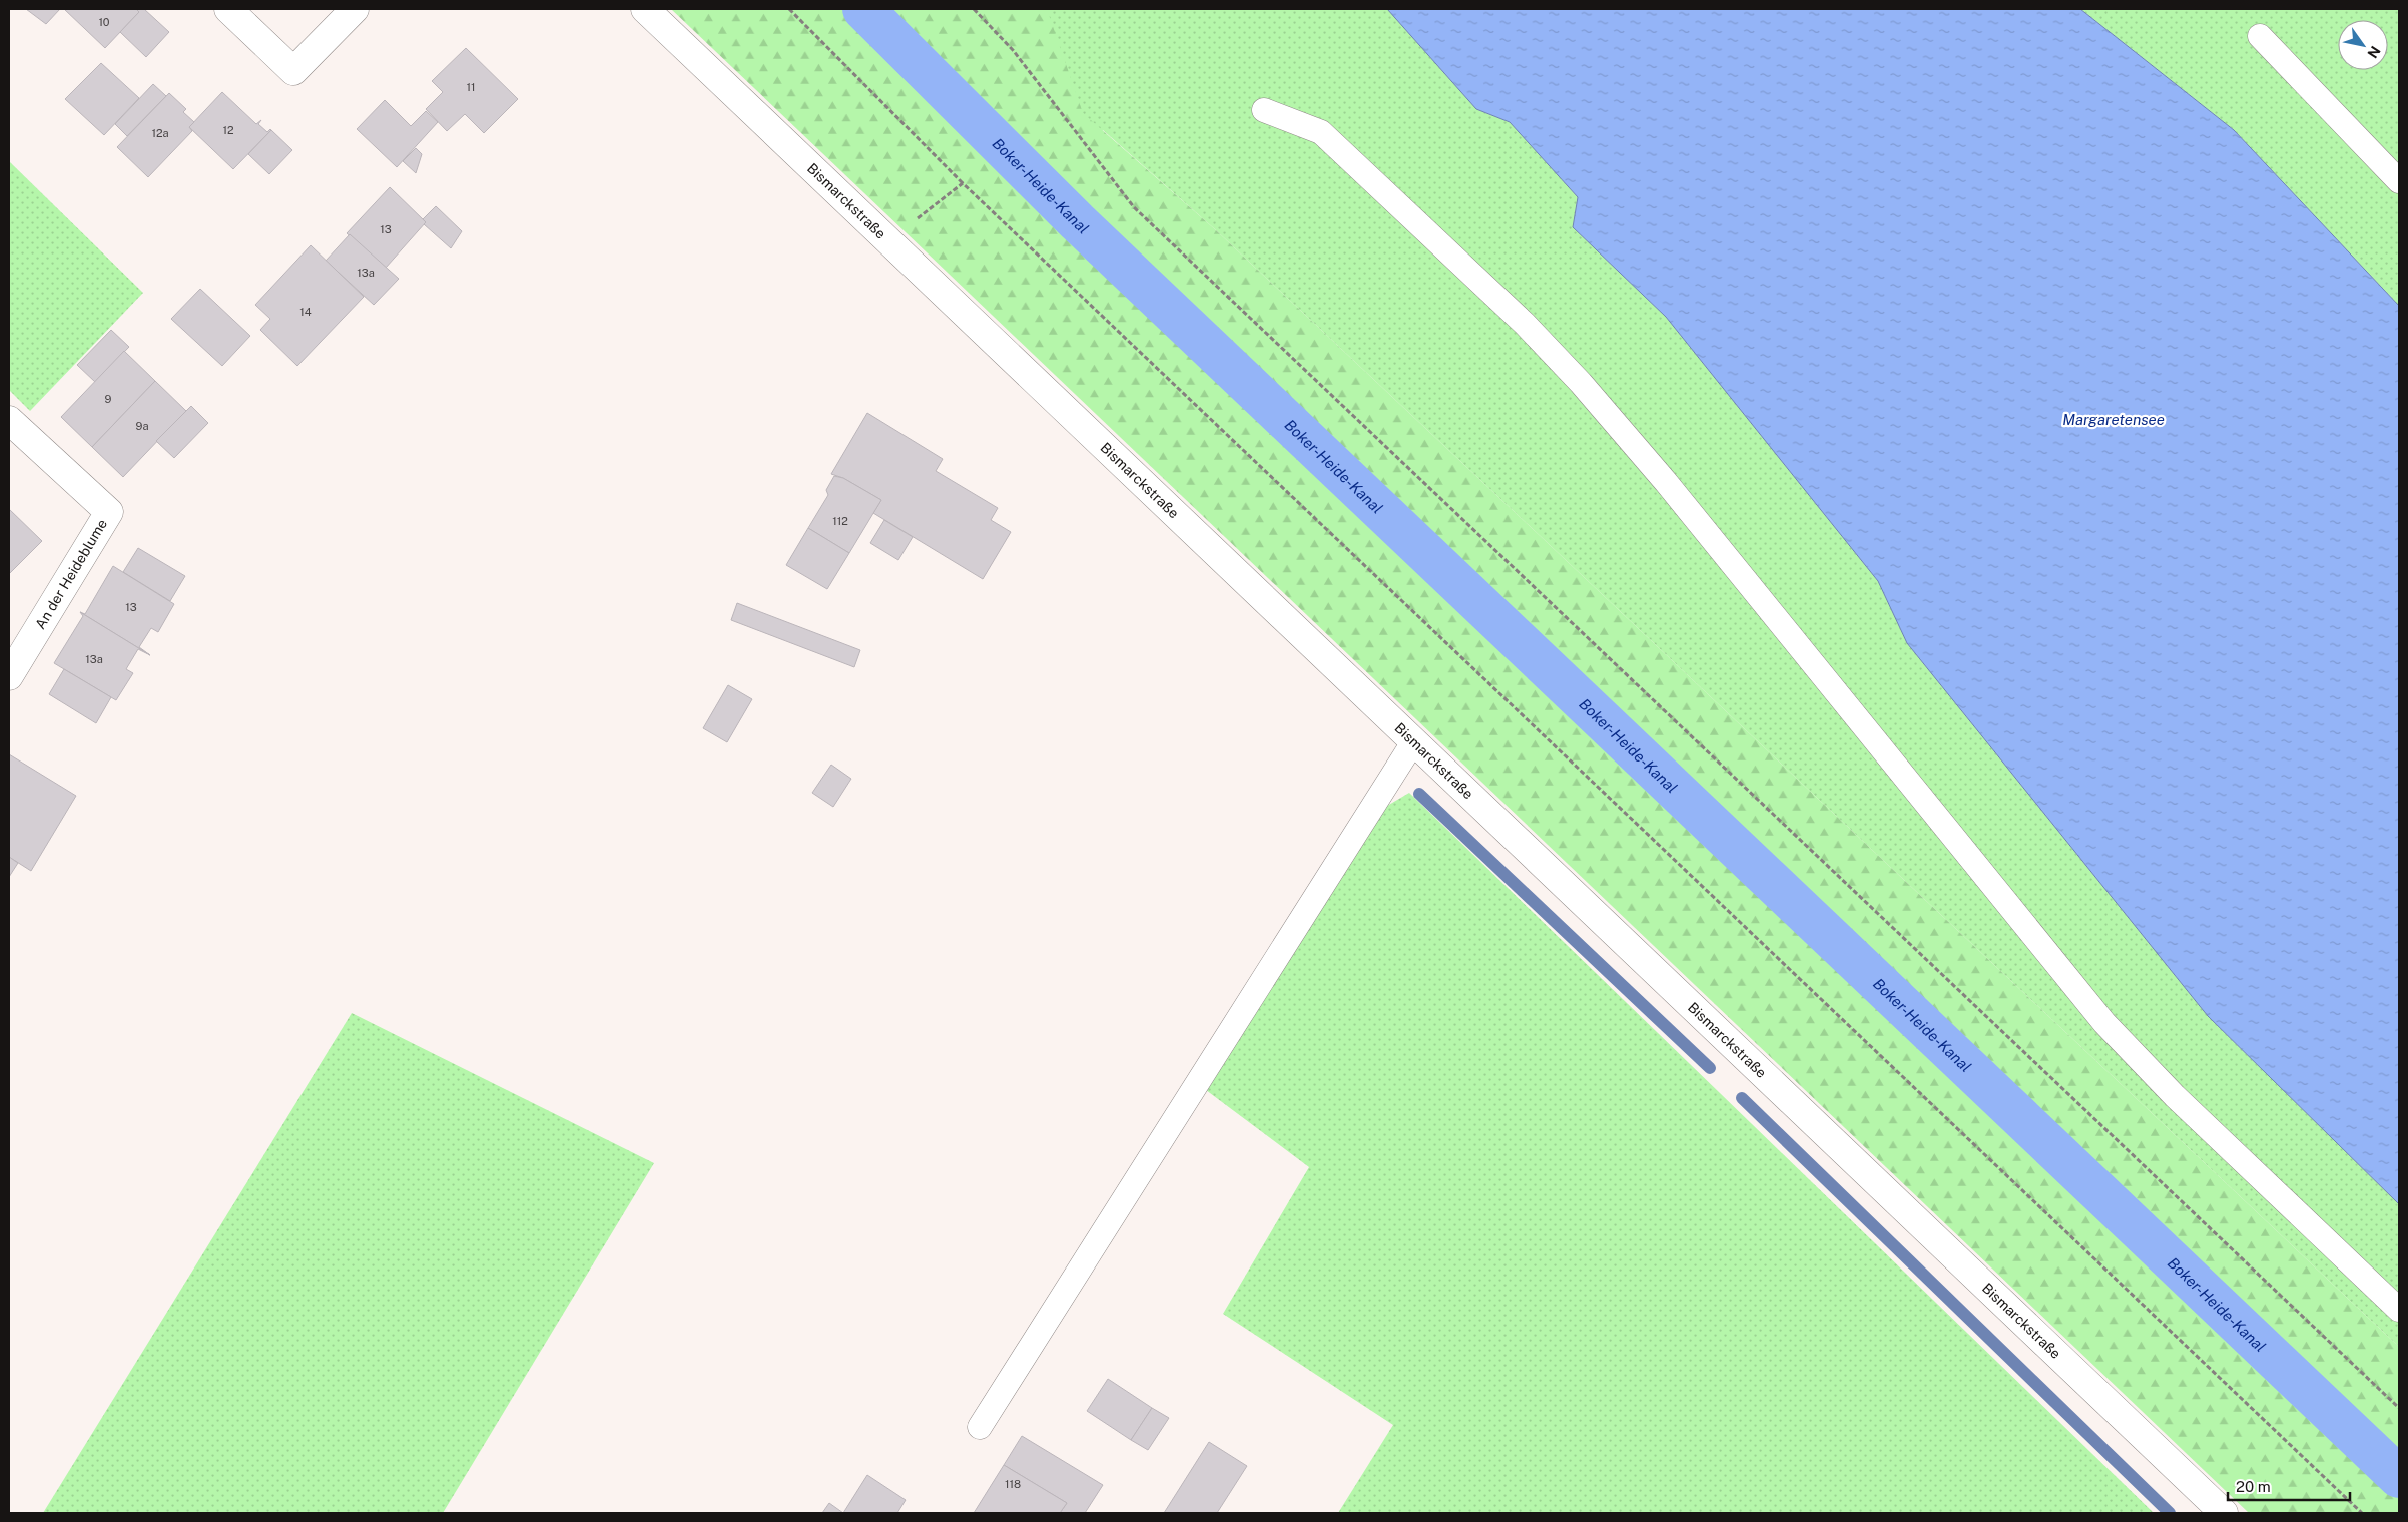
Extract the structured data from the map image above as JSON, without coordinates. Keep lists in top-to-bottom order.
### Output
{
  "streets": {
    "main road": ["Bismarckstraße", "An der Heideblume"]
  },
  "water": ["Boker-Heide-Kanal", "Margaretensee"],
  "house_numbers": [
    "10",
    "11",
    "12",
    "12a",
    "13",
    "13a",
    "14",
    "9",
    "9a",
    "112",
    "13",
    "13a",
    "118"
  ],
  "scale_bar": "20 m",
  "north": "bottom right"
}
